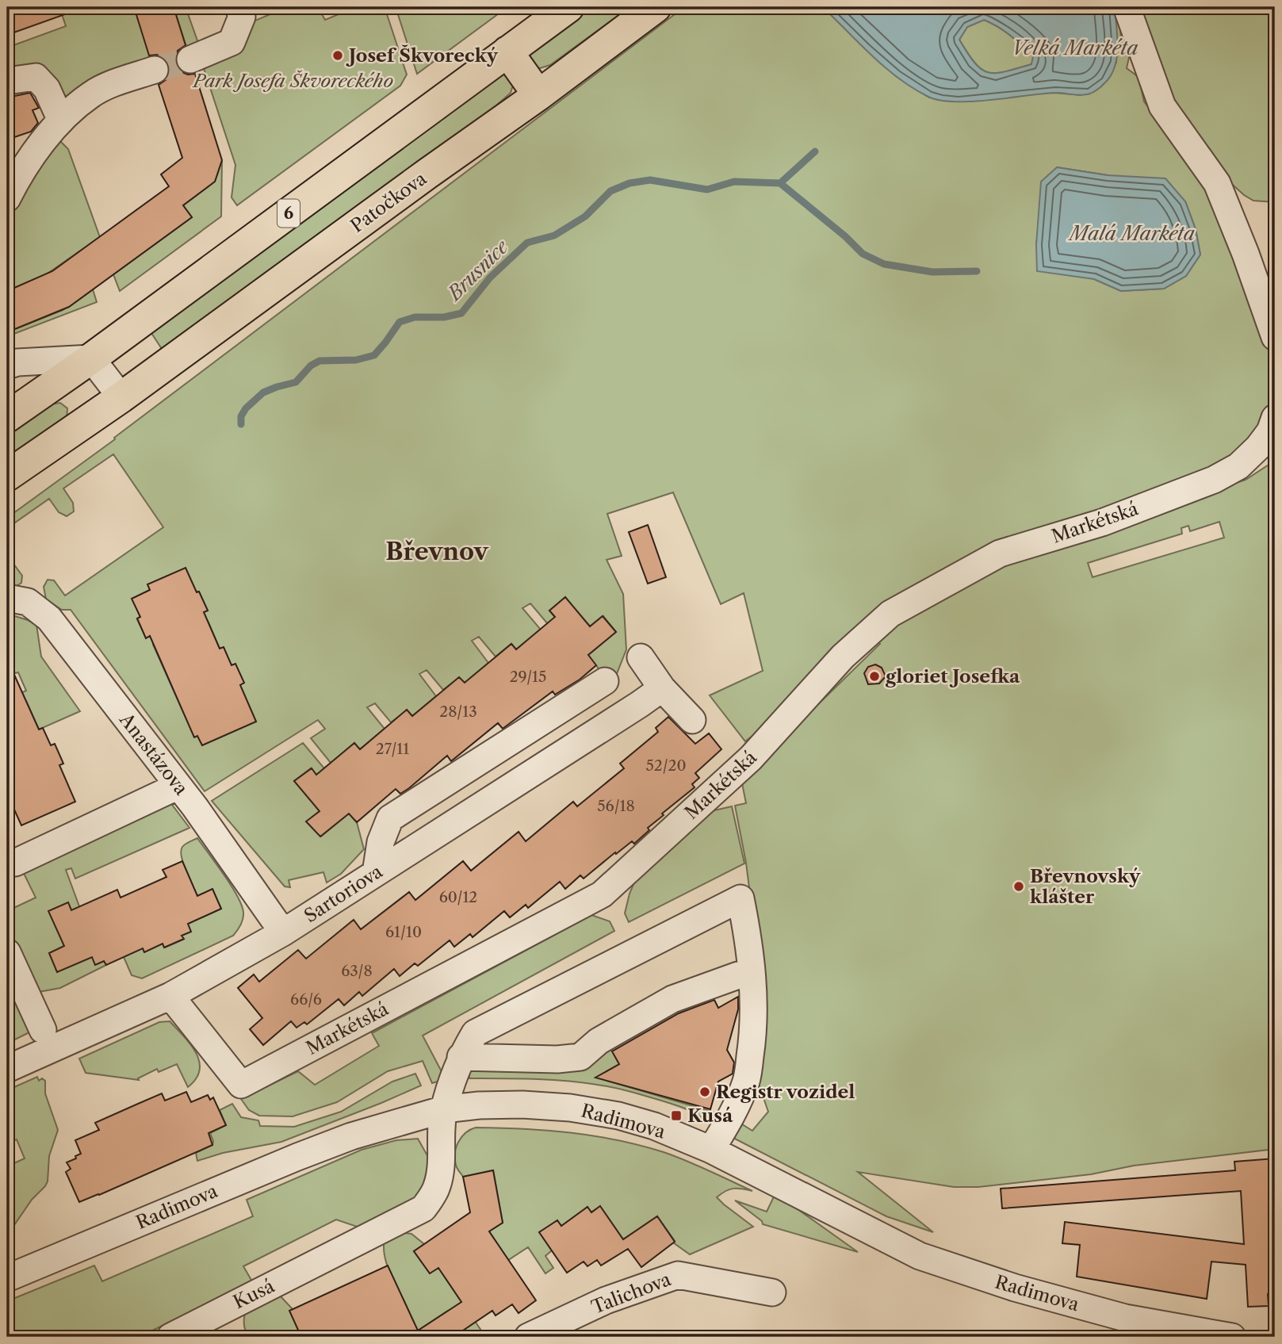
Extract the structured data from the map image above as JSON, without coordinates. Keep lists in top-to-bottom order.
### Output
{
  "streets": {
    "main road": ["Patočkova", "6"],
    "street": [
      "Markétská",
      "Anastázova",
      "Sartoriova",
      "Radimova",
      "Talichova",
      "Kusá"
    ]
  },
  "crossings": [
    ["Markétská", "Sartoriova"],
    ["Anastázova", "Sartoriova"],
    ["Radimova", "Kusá"]
  ],
  "districts": ["Břevnov"],
  "water": ["Velká Markéta", "Malá Markéta", "Brusnice"],
  "parks": ["Park Josefa Škvoreckého"],
  "places": {
    "other": [
      "Josef Škvorecký",
      "gloriet Josefka",
      "Břevnovský klášter",
      "Registr vozidel"
    ],
    "transit": ["Kusá"]
  },
  "house_numbers": [
    "29/15",
    "28/13",
    "27/11",
    "52/20",
    "56/18",
    "60/12",
    "61/10",
    "63/8",
    "66/6"
  ]
}
